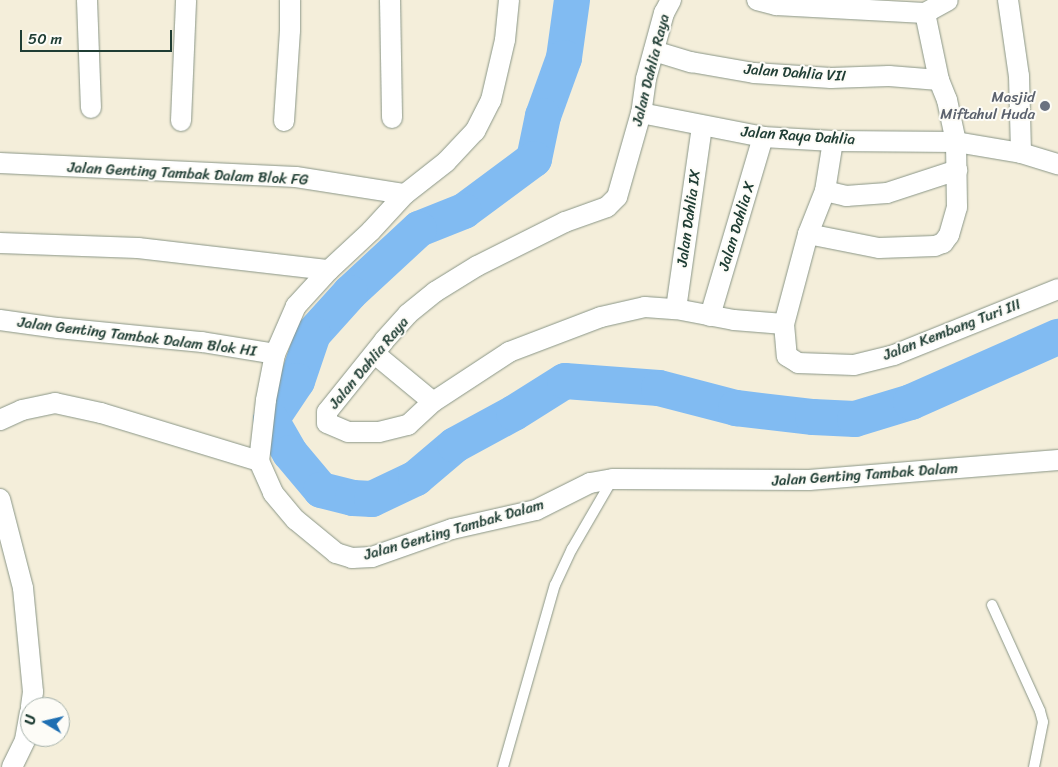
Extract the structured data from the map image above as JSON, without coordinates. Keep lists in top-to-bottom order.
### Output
{
  "streets": {
    "street": [
      "Jalan Dahlia Raya",
      "Jalan Dahlia VII",
      "Jalan Raya Dahlia",
      "Jalan Genting Tambak Dalam Blok FG",
      "Jalan Dahlia IX",
      "Jalan Dahlia X",
      "Jalan Kembang Turi III",
      "Jalan Genting Tambak Dalam Blok HI",
      "Jalan Genting Tambak Dalam"
    ]
  },
  "crossings": [
    ["Jalan Dahlia Raya", "Jalan Dahlia VII"],
    ["Jalan Dahlia Raya", "Jalan Raya Dahlia"],
    ["Jalan Dahlia Raya", "Jalan Dahlia IX"],
    ["Jalan Dahlia Raya", "Jalan Dahlia X"],
    ["Jalan Dahlia Raya", "Jalan Kembang Turi III"],
    ["Jalan Raya Dahlia", "Jalan Dahlia IX"],
    ["Jalan Raya Dahlia", "Jalan Dahlia X"]
  ],
  "places": ["Masjid Miftahul Huda"],
  "scale_bar": "50 m",
  "north": "left"
}
